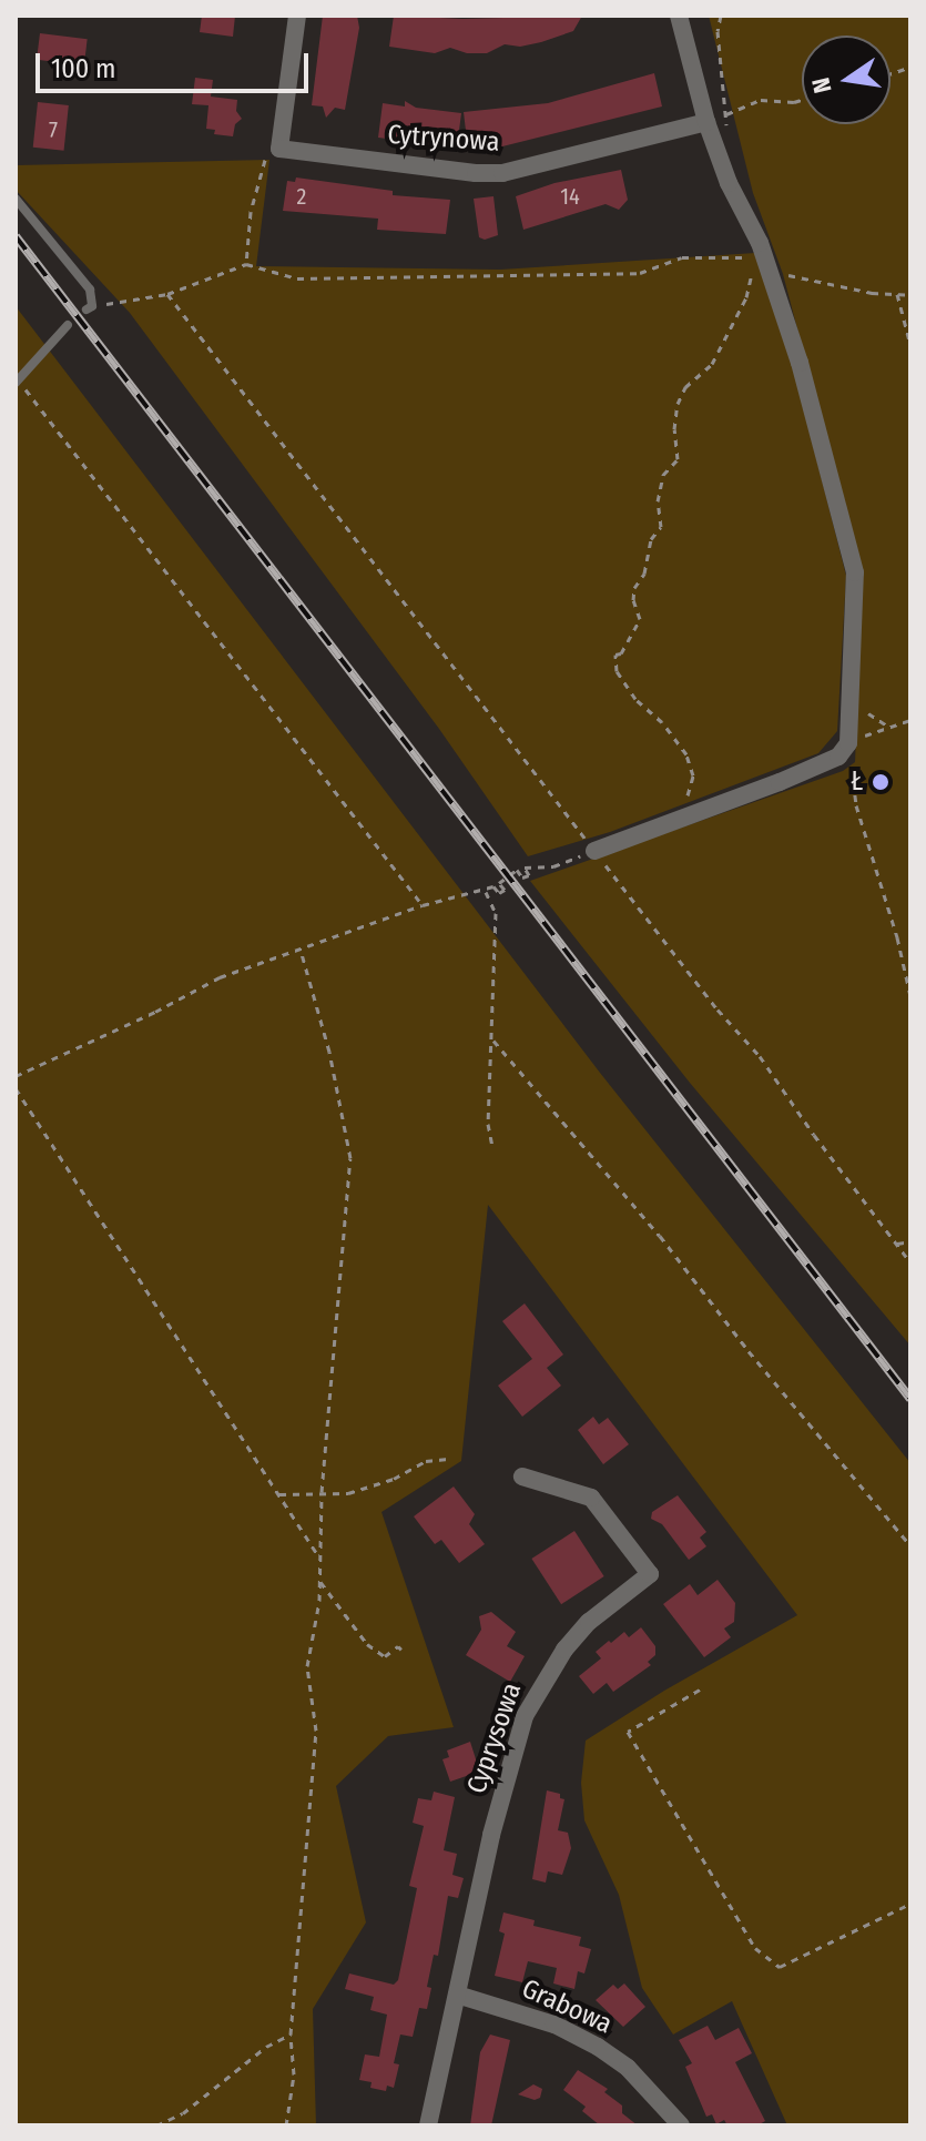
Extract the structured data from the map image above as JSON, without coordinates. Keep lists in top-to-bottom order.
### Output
{
  "streets": {
    "street": ["Cytrynowa", "Cyprysowa", "Grabowa"]
  },
  "crossings": [
    ["Cyprysowa", "Grabowa"]
  ],
  "places": ["Ł"],
  "house_numbers": ["7", "2", "14"],
  "scale_bar": "100 m",
  "north": "left"
}
